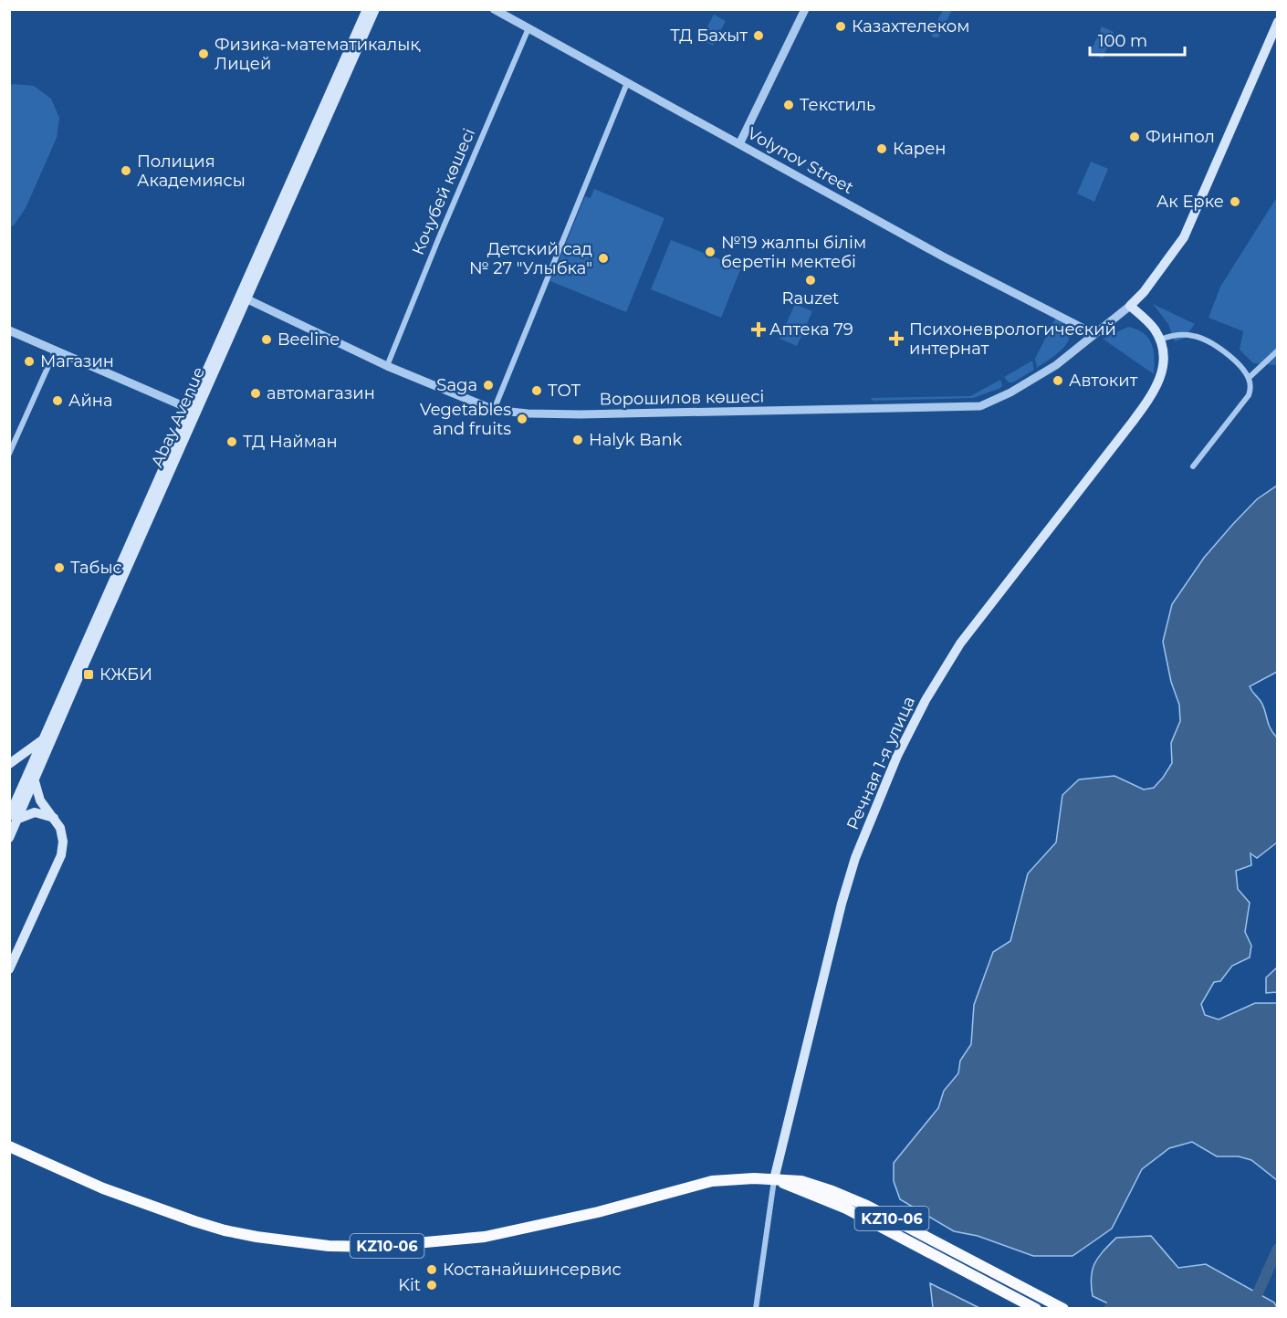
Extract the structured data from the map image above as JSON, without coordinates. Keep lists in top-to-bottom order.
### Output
{
  "streets": {
    "highway": ["KZ10-06"],
    "main road": ["Abay Avenue", "Речная 1-я улица"],
    "street": ["Volynov Street", "Кочубей көшесі", "Ворошилов көшесі"]
  },
  "crossings": [
    ["Volynov Street", "Кочубей көшесі"],
    ["Volynov Street", "Ворошилов көшесі"],
    ["Кочубей көшесі", "Ворошилов көшесі"],
    ["Ворошилов көшесі", "Abay Avenue"],
    ["Ворошилов көшесі", "Речная 1-я улица"],
    ["Речная 1-я улица", "KZ10-06"]
  ],
  "places": {
    "other": [
      "Казахтелеком",
      "ТД Бахыт",
      "Физика-математикалық Лицей",
      "Текстиль",
      "Финпол",
      "Карен",
      "Полиция Академиясы",
      "Ак Ерке",
      "№19 жалпы білім беретін мектебі",
      "Детский сад № 27 \"Улыбка\"",
      "Rauzet",
      "Beeline",
      "Магазин",
      "Автокит",
      "Saga",
      "ТОТ",
      "автомагазин",
      "Айна",
      "Vegetables and fruits",
      "Halyk Bank",
      "ТД Найман",
      "Табыс",
      "Костанайшинсервис",
      "Kit"
    ],
    "health": ["Аптека 79", "Психоневрологический интернат"],
    "transit": ["КЖБИ"]
  },
  "scale_bar": "100 m"
}
